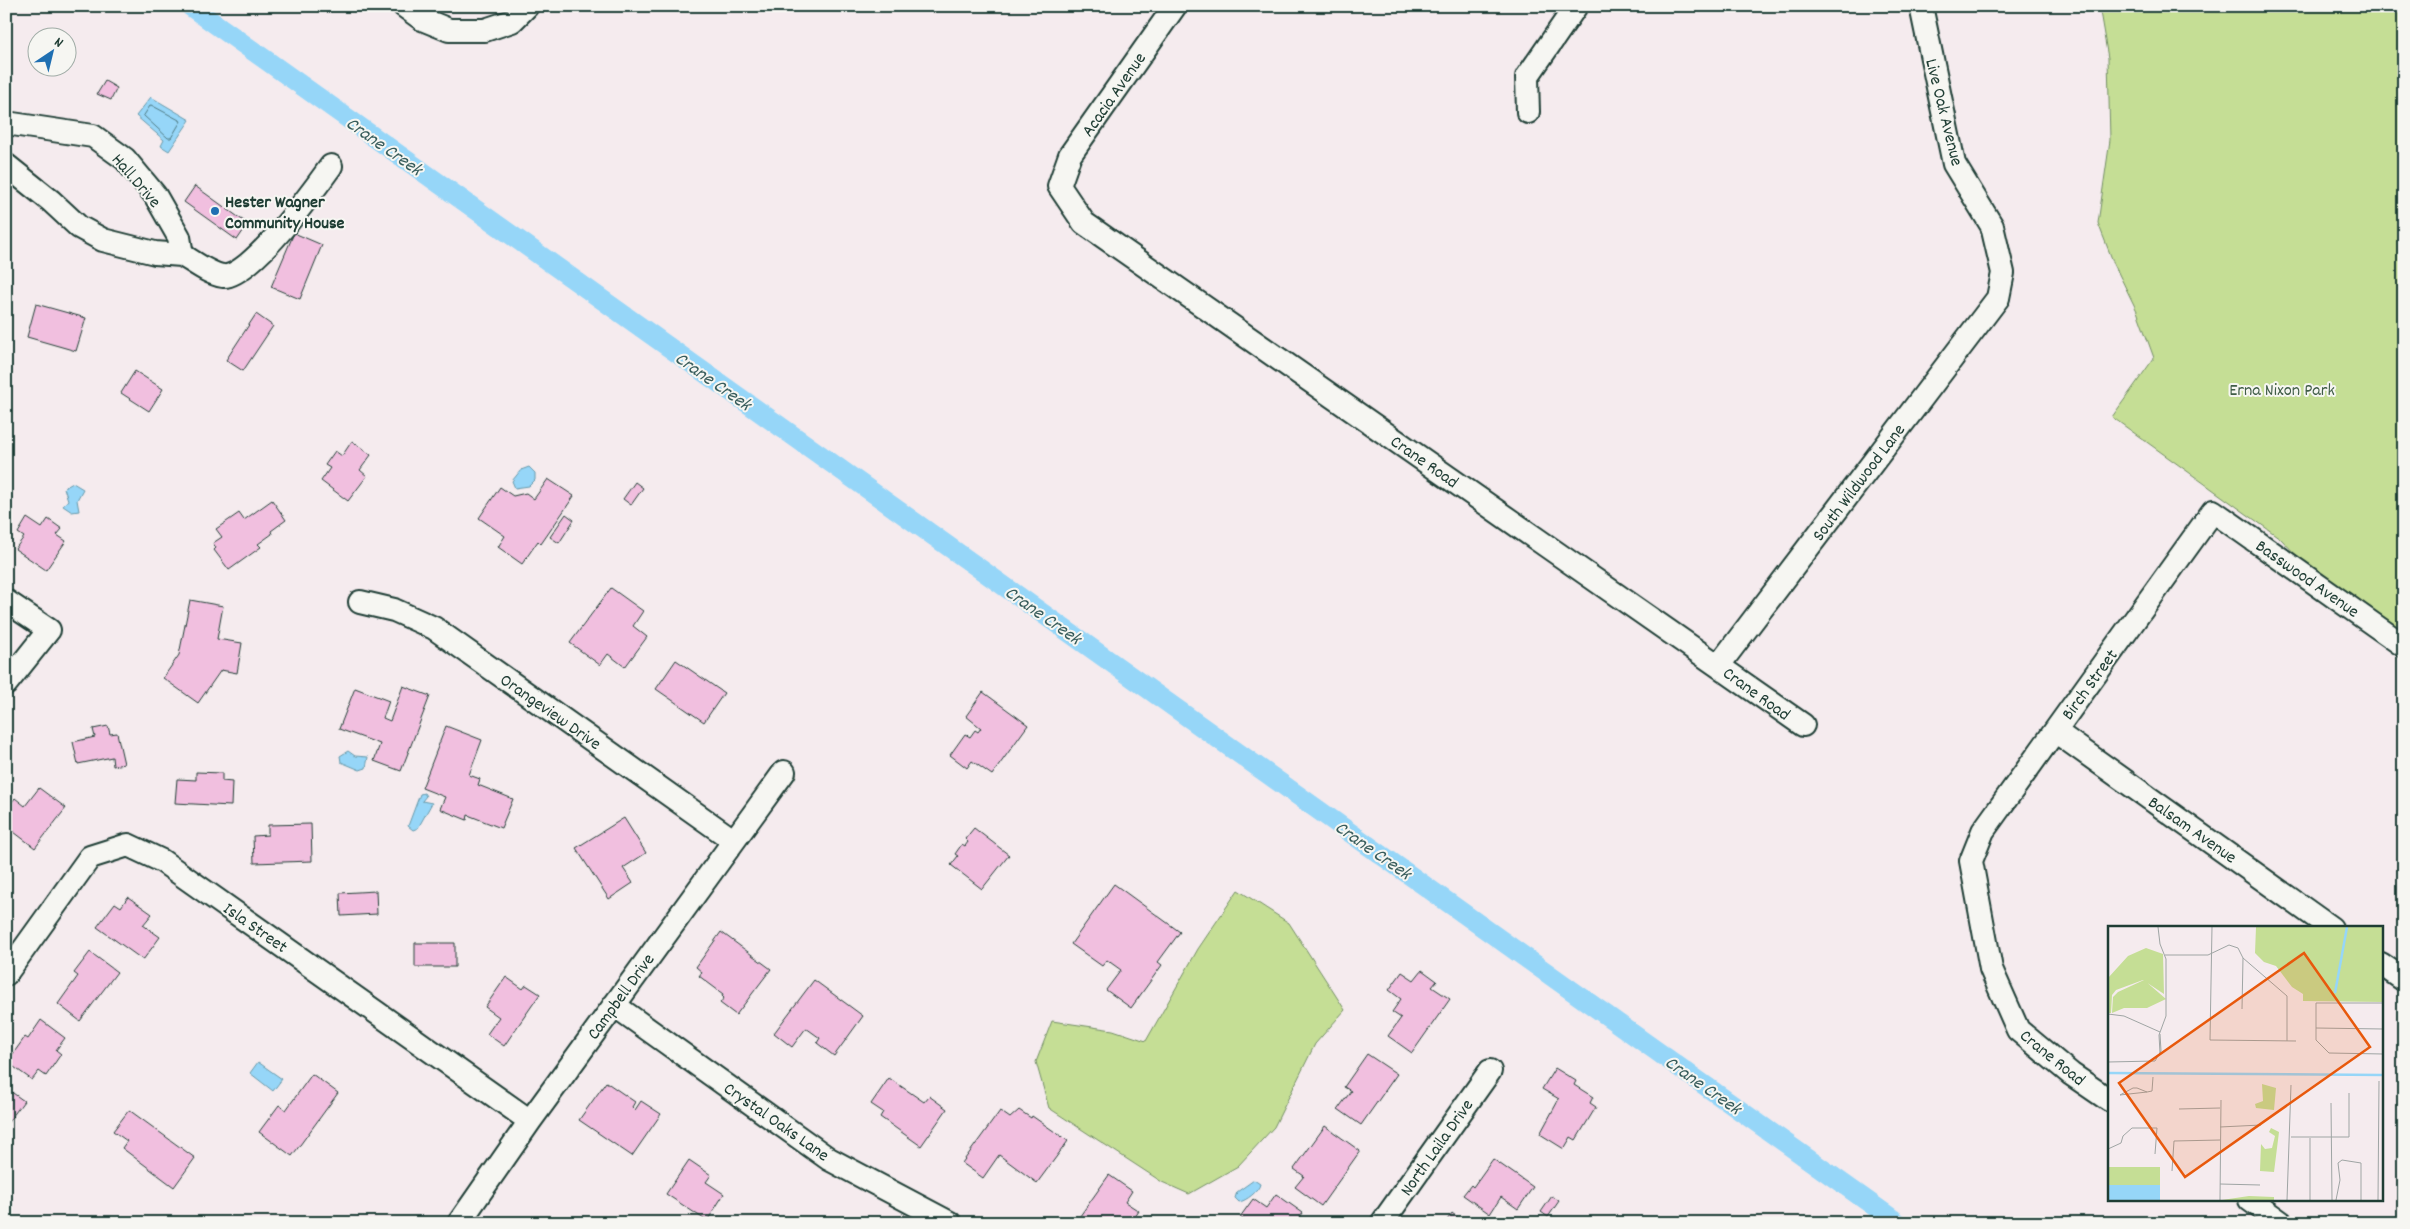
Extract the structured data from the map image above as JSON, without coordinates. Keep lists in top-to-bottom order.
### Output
{
  "streets": {
    "street": [
      "Acacia Avenue",
      "Live Oak Avenue",
      "Hall Drive",
      "Crane Road",
      "South Wildwood Lane",
      "Basswood Avenue",
      "Birch Street",
      "Orangeview Drive",
      "Balsam Avenue",
      "Isla Street",
      "Campbell Drive",
      "Crystal Oaks Lane",
      "North Laila Drive"
    ]
  },
  "crossings": [
    ["Acacia Avenue", "Crane Road"],
    ["Live Oak Avenue", "South Wildwood Lane"],
    ["Crane Road", "South Wildwood Lane"],
    ["Crane Road", "Birch Street"],
    ["Basswood Avenue", "Birch Street"],
    ["Birch Street", "Balsam Avenue"],
    ["Orangeview Drive", "Campbell Drive"],
    ["Isla Street", "Campbell Drive"],
    ["Campbell Drive", "Crystal Oaks Lane"]
  ],
  "water": ["Crane Creek"],
  "parks": ["Erna Nixon Park"],
  "places": ["Hester Wagner Community House"],
  "north": "top right"
}
